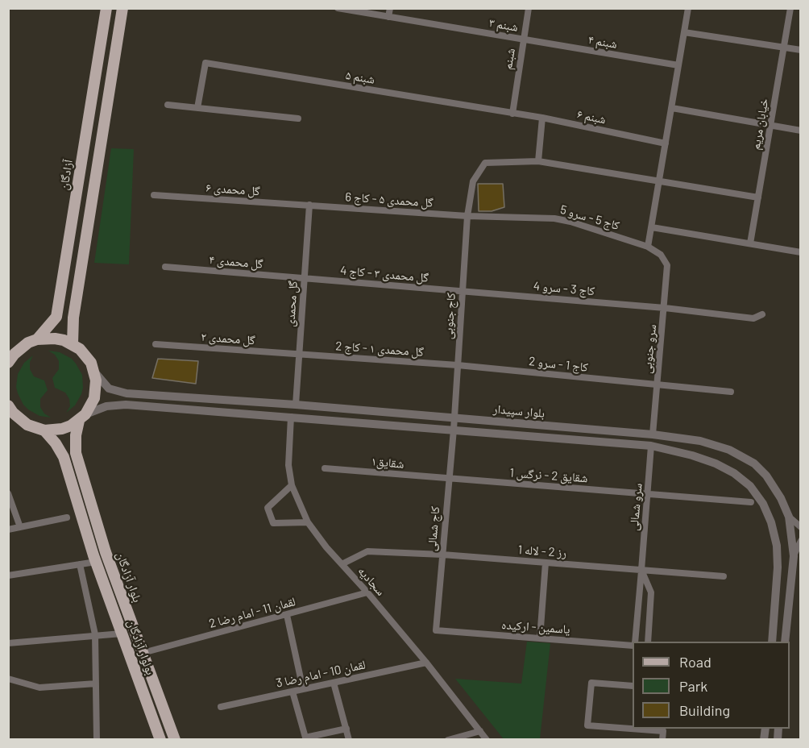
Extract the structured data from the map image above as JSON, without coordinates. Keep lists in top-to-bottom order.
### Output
{
  "streets": {
    "main road": ["آزادگان", "بلوار آزادگان", "بولوار آزادگان"],
    "street": [
      "شبنم ۳",
      "شبنم ۴",
      "شبنم",
      "شبنم ۵",
      "شبنم ۶",
      "خیابان مریم",
      "گل محمدی ۶",
      "گل محمدی ۵ - کاج 6",
      "کاج 5 - سرو 5",
      "گل محمدی ۴",
      "گل محمدی ۳ - کاج 4",
      "کاج 3 - سرو 4",
      "گل محمدی",
      "کاج جنوبی",
      "گل محمدی ۲",
      "گل محمدی ۱ - کاج 2",
      "سرو جنوبی",
      "کاج 1 - سرو 2",
      "بلوار سپیدار",
      "شقایق۱",
      "شقایق 2 - نرگس 1",
      "سرو شمالی",
      "کاج شمالی",
      "رز 2 - لاله 1",
      "سجادیه",
      "لقمان 11 - امام رضا 2",
      "یاسمین - ارکیده",
      "لقمان 10 - امام رضا 3"
    ]
  },
  "crossings": [
    ["شبنم ۳", "شبنم ۴"],
    ["شبنم ۳", "شبنم"],
    ["شبنم ۴", "شبنم"],
    ["شبنم", "شبنم ۵"],
    ["شبنم", "شبنم ۶"],
    ["شبنم ۵", "شبنم ۶"],
    ["گل محمدی ۶", "گل محمدی ۵ - کاج 6"],
    ["گل محمدی ۶", "گل محمدی"],
    ["گل محمدی ۵ - کاج 6", "کاج 5 - سرو 5"],
    ["گل محمدی ۵ - کاج 6", "گل محمدی"],
    ["گل محمدی ۵ - کاج 6", "کاج جنوبی"],
    ["کاج 5 - سرو 5", "کاج جنوبی"],
    ["کاج 5 - سرو 5", "سرو جنوبی"],
    ["گل محمدی ۴", "گل محمدی ۳ - کاج 4"],
    ["گل محمدی ۴", "گل محمدی"],
    ["گل محمدی ۳ - کاج 4", "کاج 3 - سرو 4"],
    ["گل محمدی ۳ - کاج 4", "گل محمدی"],
    ["گل محمدی ۳ - کاج 4", "کاج جنوبی"],
    ["کاج 3 - سرو 4", "کاج جنوبی"],
    ["کاج 3 - سرو 4", "سرو جنوبی"],
    ["گل محمدی", "گل محمدی ۲"],
    ["گل محمدی", "گل محمدی ۱ - کاج 2"],
    ["گل محمدی", "بلوار سپیدار"],
    ["کاج جنوبی", "گل محمدی ۱ - کاج 2"],
    ["کاج جنوبی", "کاج 1 - سرو 2"],
    ["کاج جنوبی", "بلوار سپیدار"],
    ["کاج جنوبی", "کاج شمالی"],
    ["گل محمدی ۲", "گل محمدی ۱ - کاج 2"],
    ["گل محمدی ۱ - کاج 2", "کاج 1 - سرو 2"],
    ["سرو جنوبی", "کاج 1 - سرو 2"],
    ["سرو جنوبی", "بلوار سپیدار"],
    ["بلوار سپیدار", "سرو شمالی"],
    ["بلوار سپیدار", "کاج شمالی"],
    ["بلوار سپیدار", "بلوار آزادگان"],
    ["بلوار سپیدار", "سجادیه"],
    ["شقایق۱", "شقایق 2 - نرگس 1"],
    ["شقایق۱", "کاج شمالی"],
    ["شقایق 2 - نرگس 1", "سرو شمالی"],
    ["شقایق 2 - نرگس 1", "کاج شمالی"],
    ["سرو شمالی", "رز 2 - لاله 1"],
    ["کاج شمالی", "رز 2 - لاله 1"],
    ["کاج شمالی", "یاسمین - ارکیده"],
    ["رز 2 - لاله 1", "سجادیه"],
    ["بلوار آزادگان", "لقمان 11 - امام رضا 2"],
    ["سجادیه", "لقمان 11 - امام رضا 2"],
    ["سجادیه", "لقمان 10 - امام رضا 3"]
  ],
  "legend": ["Road", "Park", "Building"]
}
